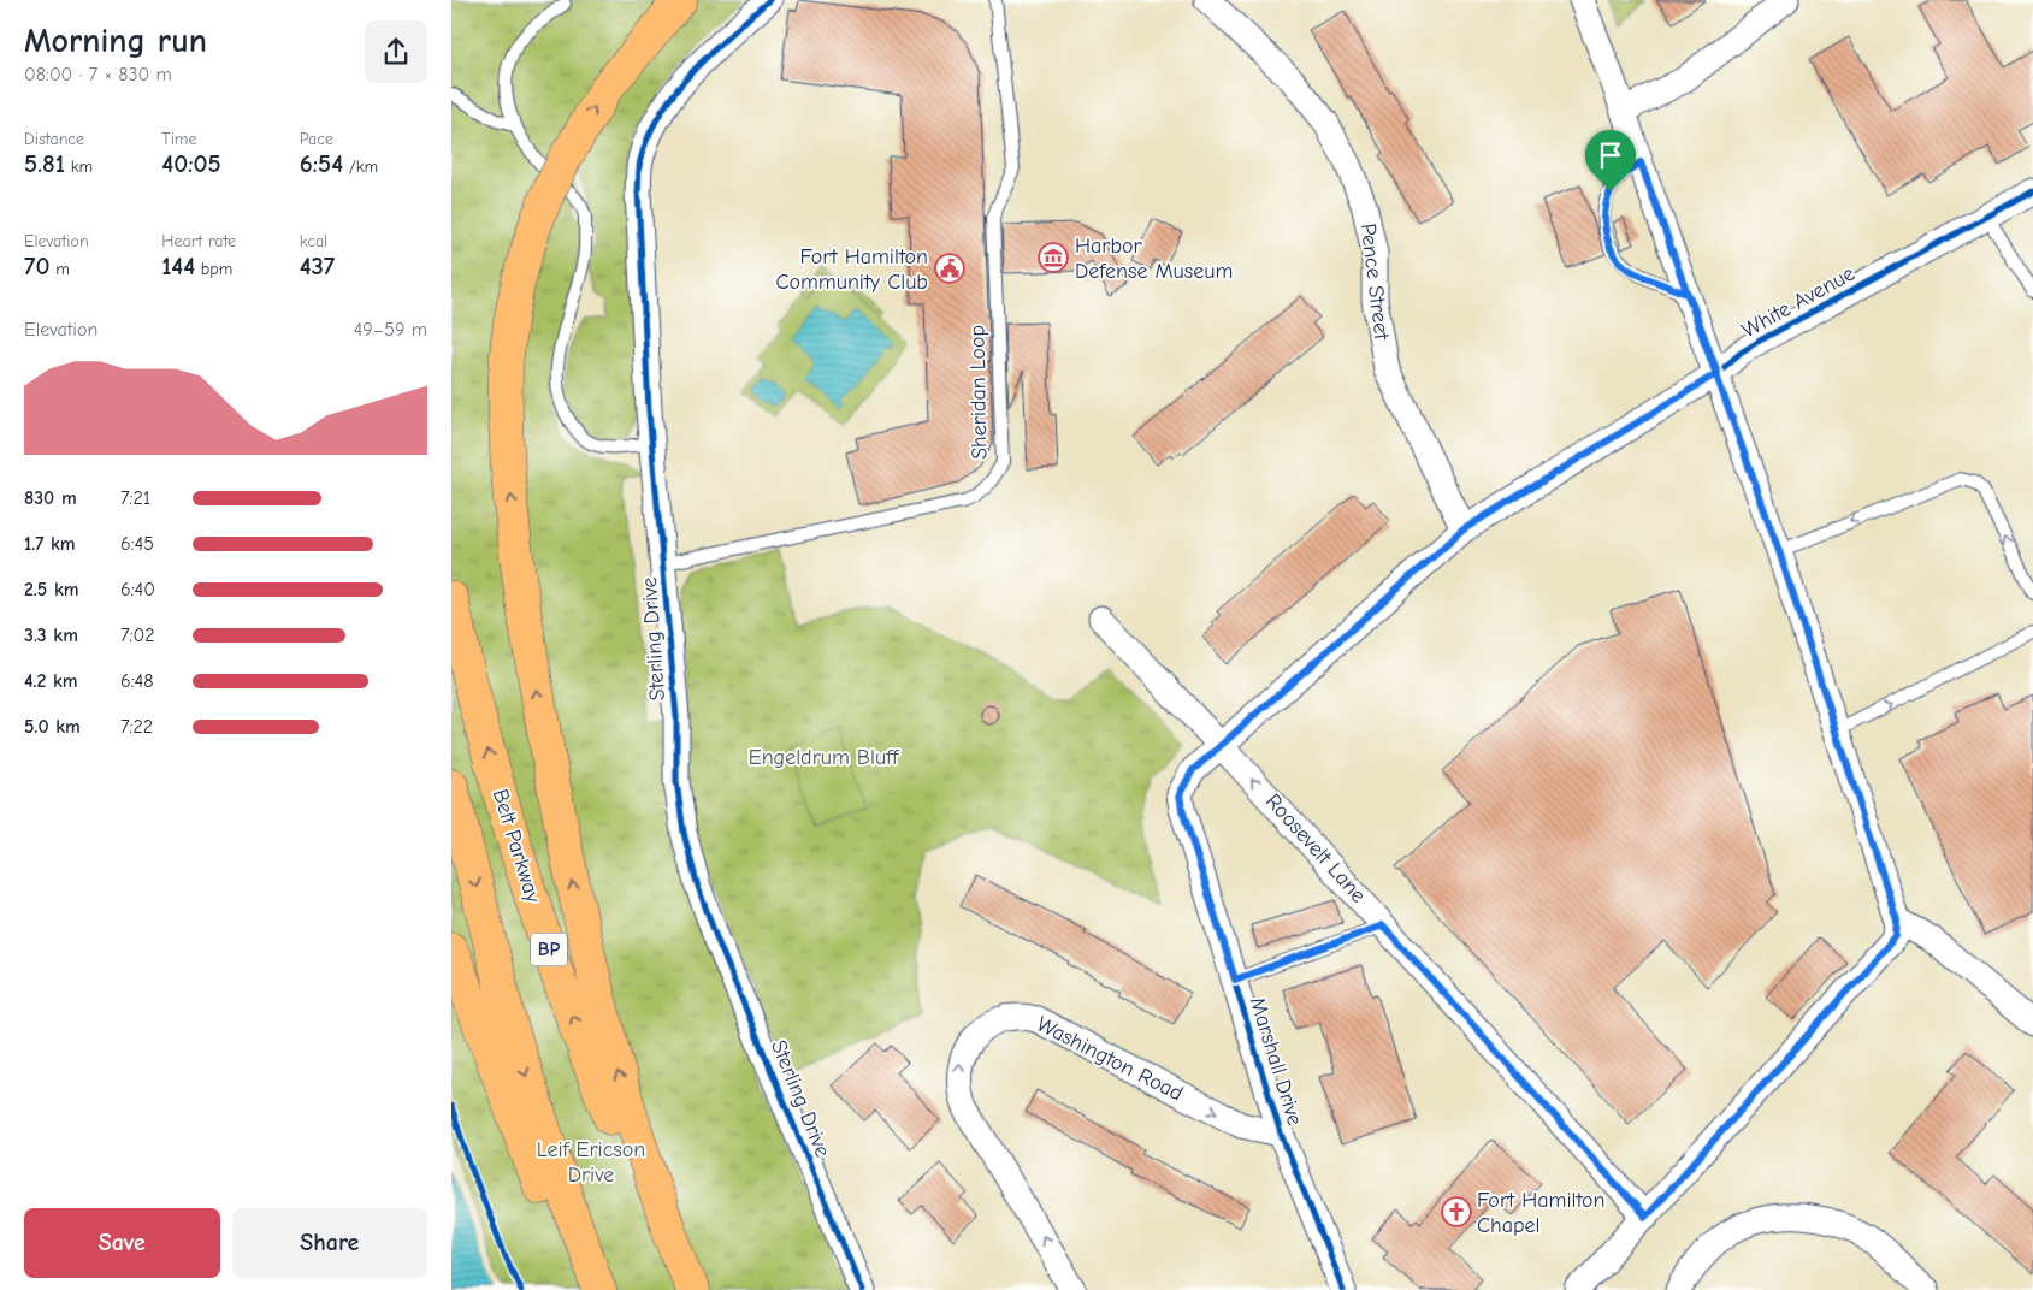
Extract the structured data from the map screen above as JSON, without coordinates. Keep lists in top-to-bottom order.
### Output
{
  "streets": {
    "highway": ["Belt Parkway", "BP"],
    "street": [
      "Pence Street",
      "White Avenue",
      "Sterling Drive",
      "Roosevelt Lane",
      "Washington Road",
      "Marshall Drive"
    ],
    "lane": ["Sheridan Loop"]
  },
  "crossings": [
    ["Pence Street", "White Avenue"],
    ["White Avenue", "Roosevelt Lane"],
    ["White Avenue", "Marshall Drive"],
    ["Sheridan Loop", "Sterling Drive"],
    ["Roosevelt Lane", "Marshall Drive"],
    ["Washington Road", "Marshall Drive"]
  ],
  "parks": ["Engeldrum Bluff", "Leif Ericson Drive"],
  "places": {
    "museum": ["Harbor Defense Museum"],
    "public building": ["Fort Hamilton Community Club"],
    "church": ["Fort Hamilton Chapel"]
  },
  "page": {
    "heading": ["Morning run", "08:00 · 7 × 830 m"],
    "stats": [
      ["Distance", "5.81 km"],
      ["Time", "40:05"],
      ["Pace", "6:54 /km"],
      ["Elevation", "70 m"],
      ["Heart rate", "144 bpm"],
      ["kcal", "437"]
    ],
    "chart": ["Elevation", "49–59 m"],
    "list": [
      {
        "name": "830 m",
        "note": "7:21"
      },
      {
        "name": "1.7 km",
        "note": "6:45"
      },
      {
        "name": "2.5 km",
        "note": "6:40"
      },
      {
        "name": "3.3 km",
        "note": "7:02"
      },
      {
        "name": "4.2 km",
        "note": "6:48"
      },
      {
        "name": "5.0 km",
        "note": "7:22"
      }
    ],
    "buttons": ["Save", "Share"]
  }
}
